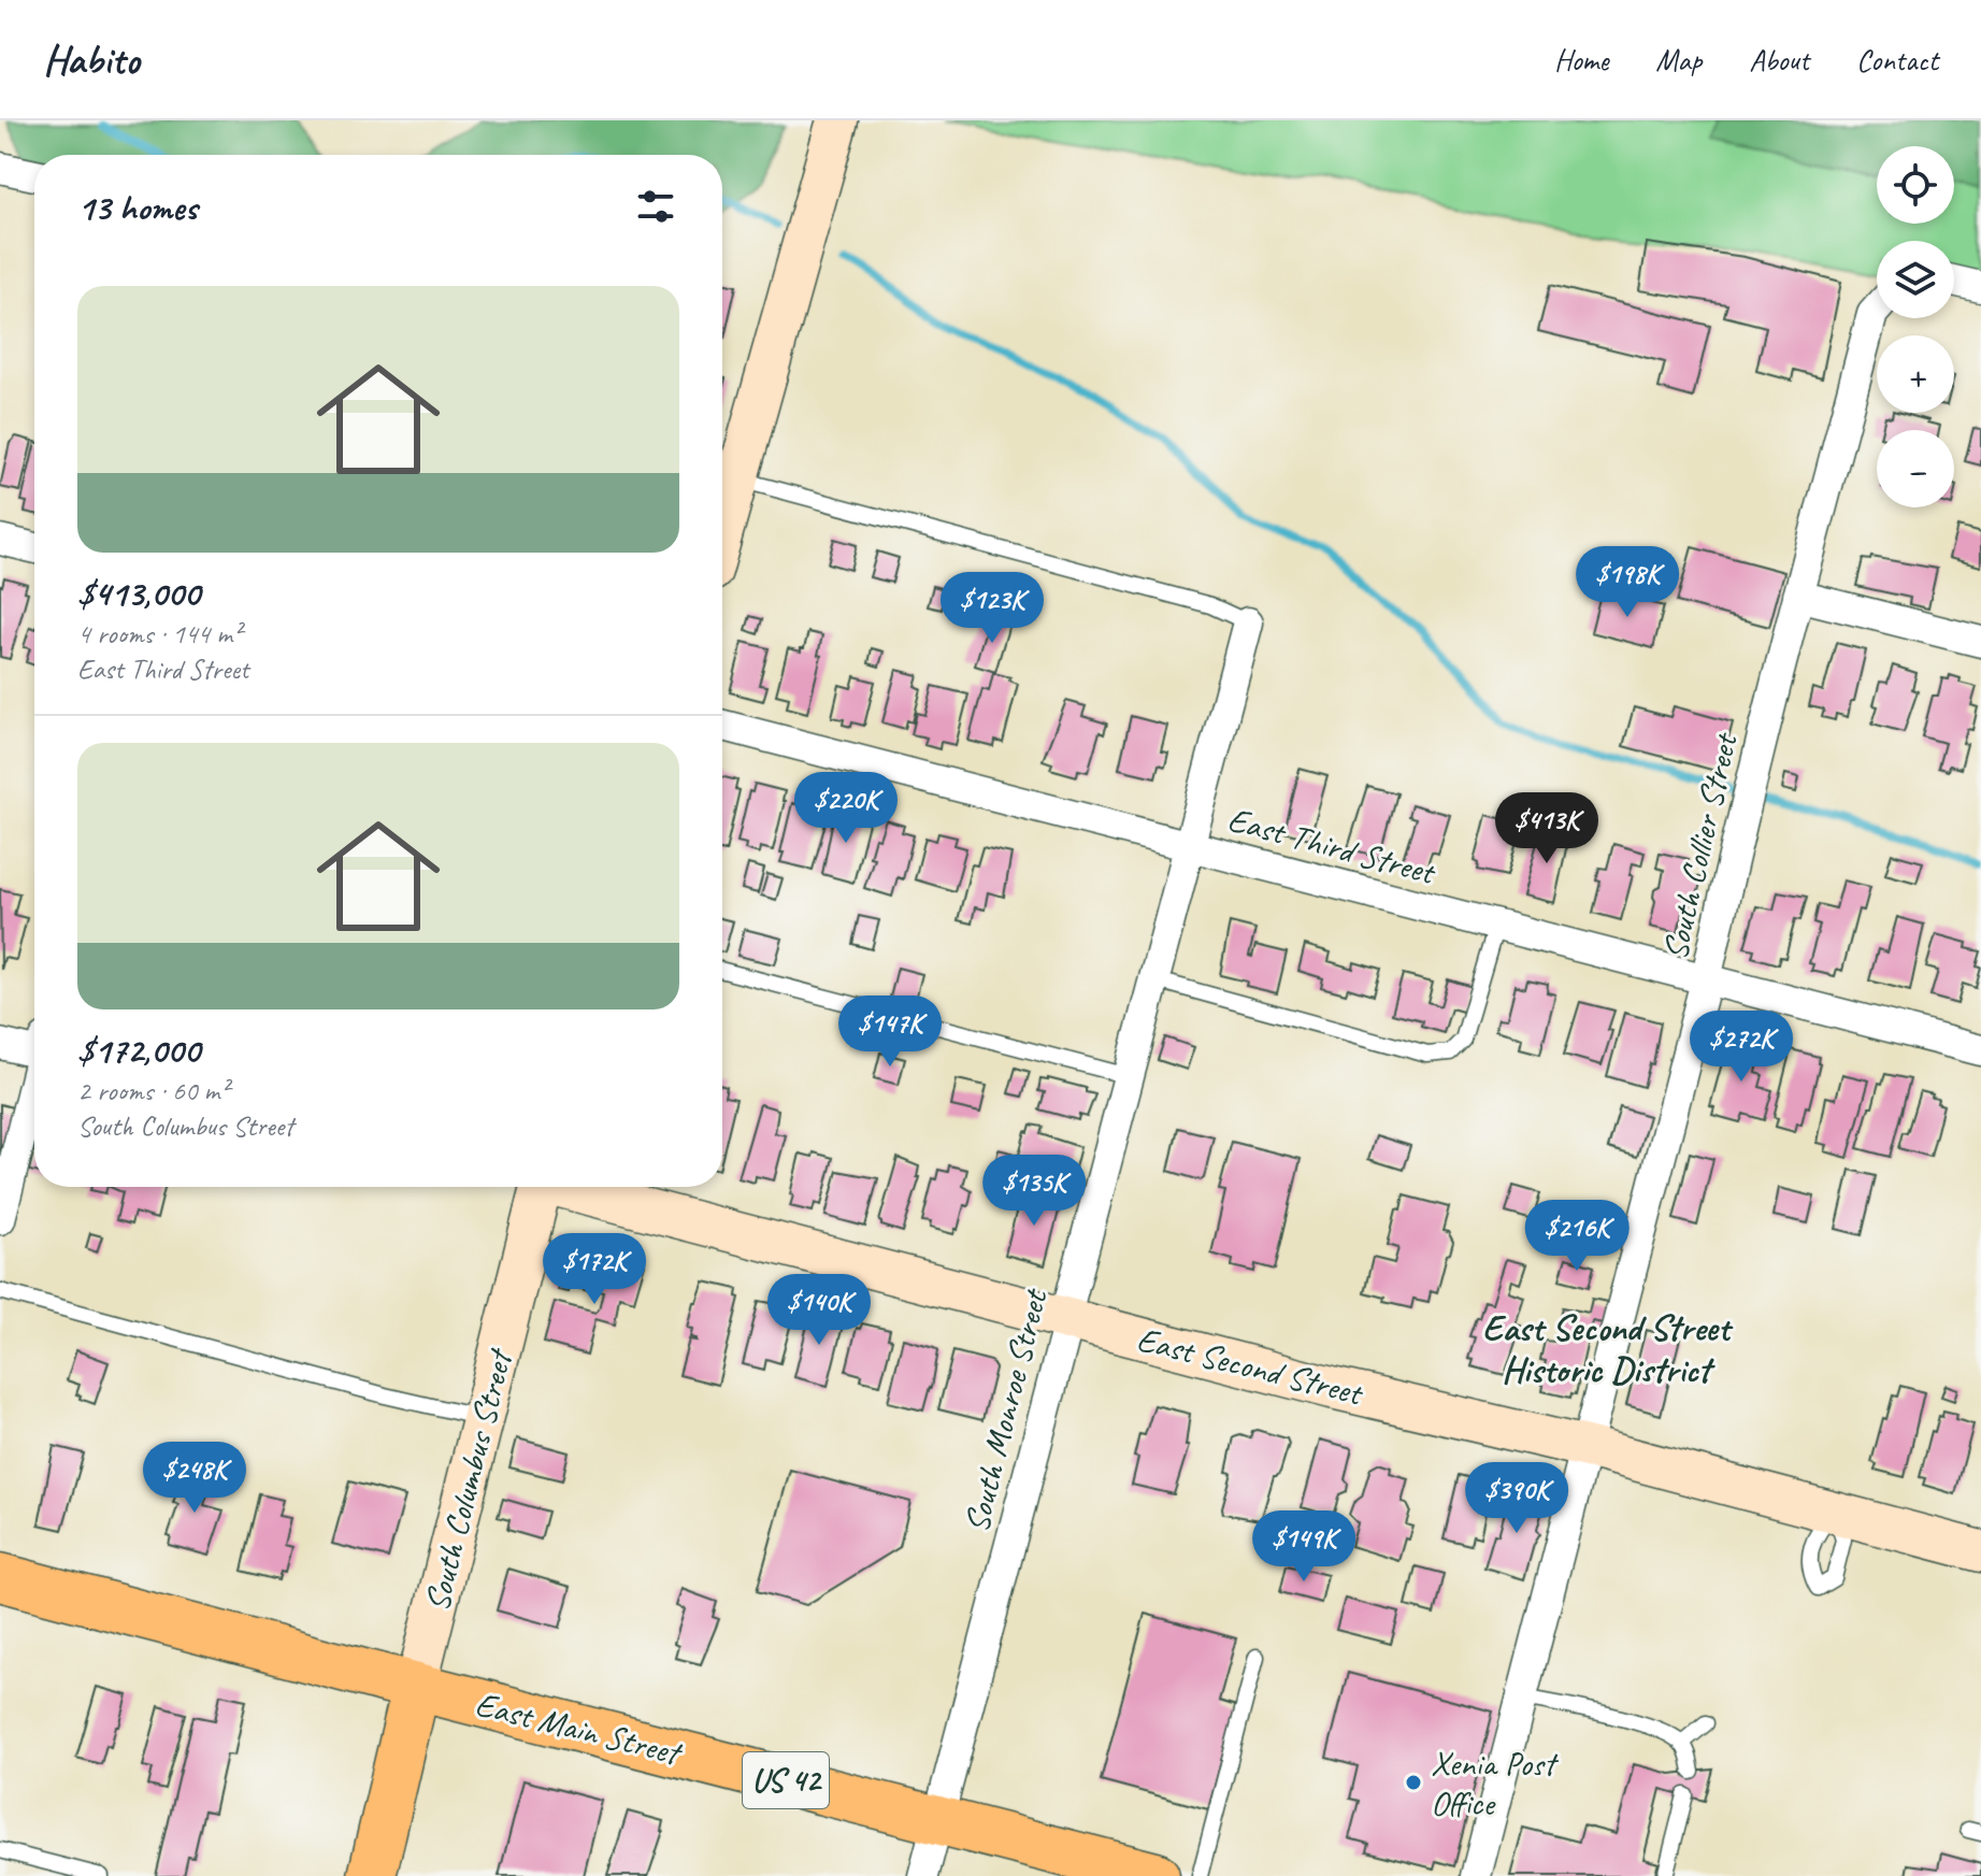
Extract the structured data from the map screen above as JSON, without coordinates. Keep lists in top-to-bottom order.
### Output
{
  "streets": {
    "main road": [
      "East Second Street",
      "South Columbus Street",
      "East Main Street",
      "US 42"
    ],
    "street": ["East Third Street", "South Collier Street", "South Monroe Street"]
  },
  "crossings": [
    ["East Third Street", "South Collier Street"],
    ["East Third Street", "South Monroe Street"],
    ["South Collier Street", "East Second Street"],
    ["East Second Street", "South Monroe Street"],
    ["South Monroe Street", "East Main Street"],
    ["South Columbus Street", "East Main Street"]
  ],
  "districts": ["East Second Street Historic District"],
  "places": ["Xenia Post Office"],
  "page": {
    "header": "Habito",
    "nav": [
      "Home",
      "Map",
      "About",
      "Contact"
    ],
    "map_buttons": ["+", "−"],
    "heading": "13 homes",
    "list": [
      {
        "name": "$413,000",
        "note": "4 rooms · 144 m² · East Third Street"
      },
      {
        "name": "$172,000",
        "note": "2 rooms · 60 m² · South Columbus Street"
      }
    ],
    "price": [
      "$198K",
      "$123K",
      "$220K",
      "$413K",
      "$147K",
      "$272K",
      "$135K",
      "$216K",
      "$172K",
      "$140K",
      "$248K",
      "$390K",
      "$149K"
    ]
  }
}
